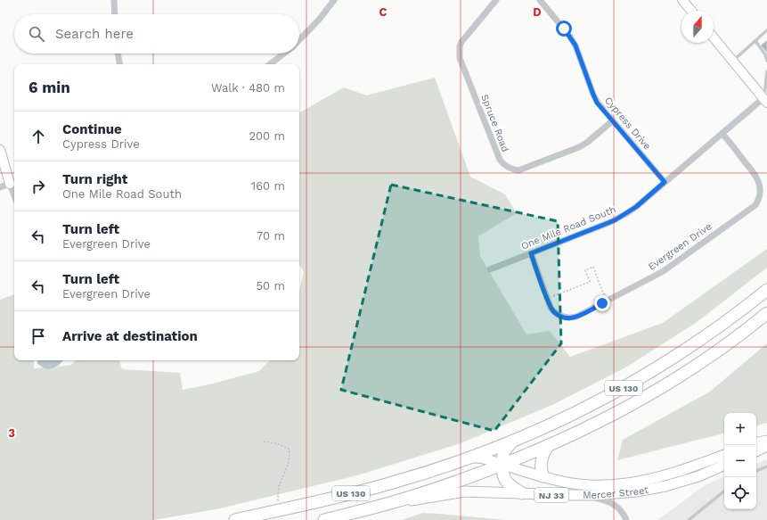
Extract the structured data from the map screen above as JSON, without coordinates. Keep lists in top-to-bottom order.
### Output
{
  "streets": {
    "highway": ["US 130"],
    "main road": ["Mercer Street", "NJ 33"],
    "street": [
      "Spruce Road",
      "Cypress Drive",
      "One Mile Road South",
      "Evergreen Drive"
    ]
  },
  "crossings": [
    ["Spruce Road", "Cypress Drive"],
    ["Cypress Drive", "One Mile Road South"],
    ["One Mile Road South", "Evergreen Drive"],
    ["US 130", "Mercer Street"]
  ],
  "north": "top",
  "page": {
    "search": "Search here",
    "heading": ["6 min", "Walk · 480 m"],
    "list": [
      ["Continue", "Cypress Drive", "200 m"],
      ["Turn right", "One Mile Road South", "160 m"],
      ["Turn left", "Evergreen Drive", "70 m"],
      ["Turn left", "Evergreen Drive", "50 m"],
      "Arrive at destination"
    ],
    "map_buttons": ["+", "−"]
  },
  "grid": {
    "columns": ["C", "D"],
    "rows": ["3"]
  }
}
